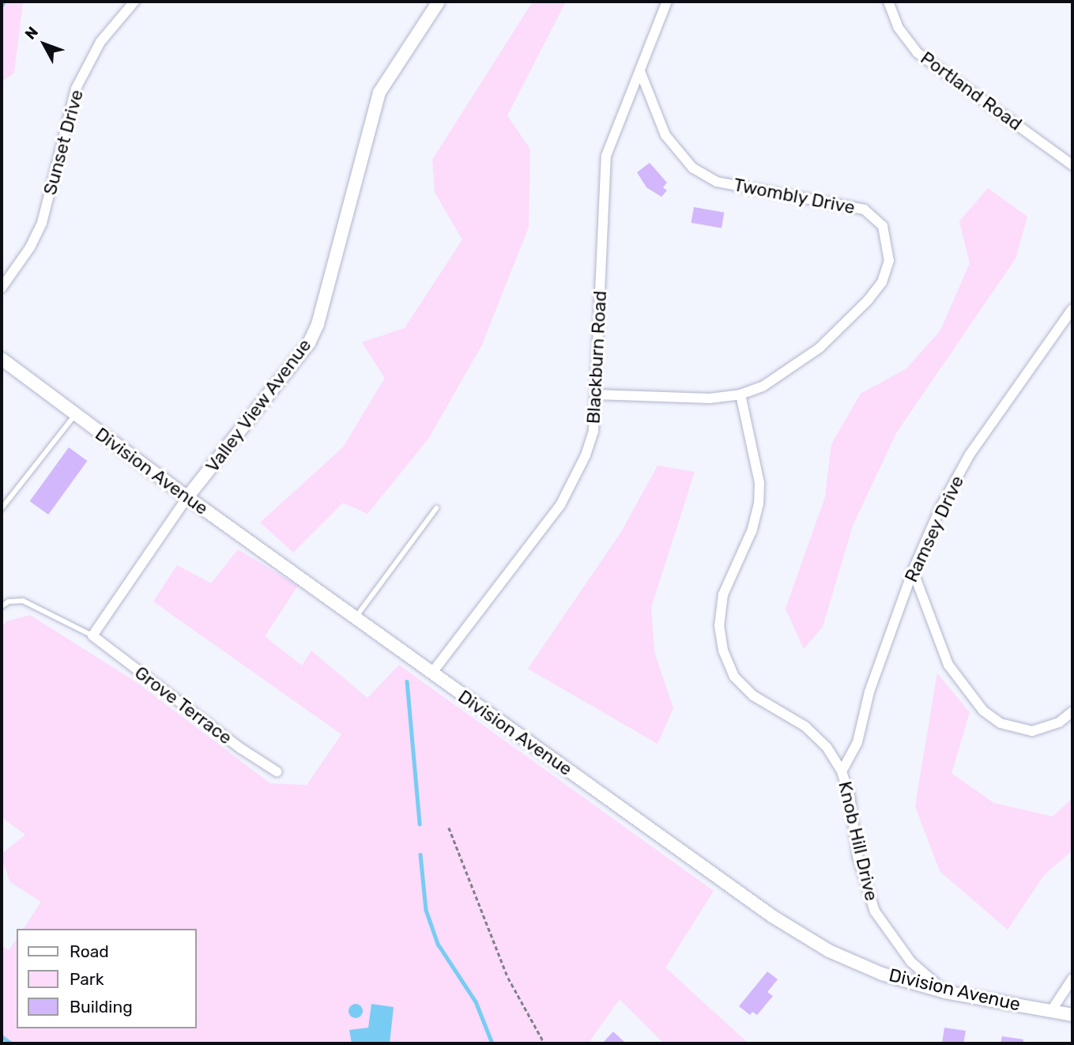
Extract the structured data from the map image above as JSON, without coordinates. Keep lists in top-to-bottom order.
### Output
{
  "streets": {
    "street": [
      "Portland Road",
      "Sunset Drive",
      "Twombly Drive",
      "Blackburn Road",
      "Valley View Avenue",
      "Division Avenue",
      "Ramsey Drive",
      "Grove Terrace",
      "Knob Hill Drive"
    ]
  },
  "crossings": [
    ["Twombly Drive", "Blackburn Road"],
    ["Twombly Drive", "Knob Hill Drive"],
    ["Blackburn Road", "Division Avenue"],
    ["Valley View Avenue", "Division Avenue"],
    ["Valley View Avenue", "Grove Terrace"],
    ["Division Avenue", "Knob Hill Drive"],
    ["Ramsey Drive", "Knob Hill Drive"]
  ],
  "legend": ["Road", "Park", "Building"],
  "north": "top left"
}
